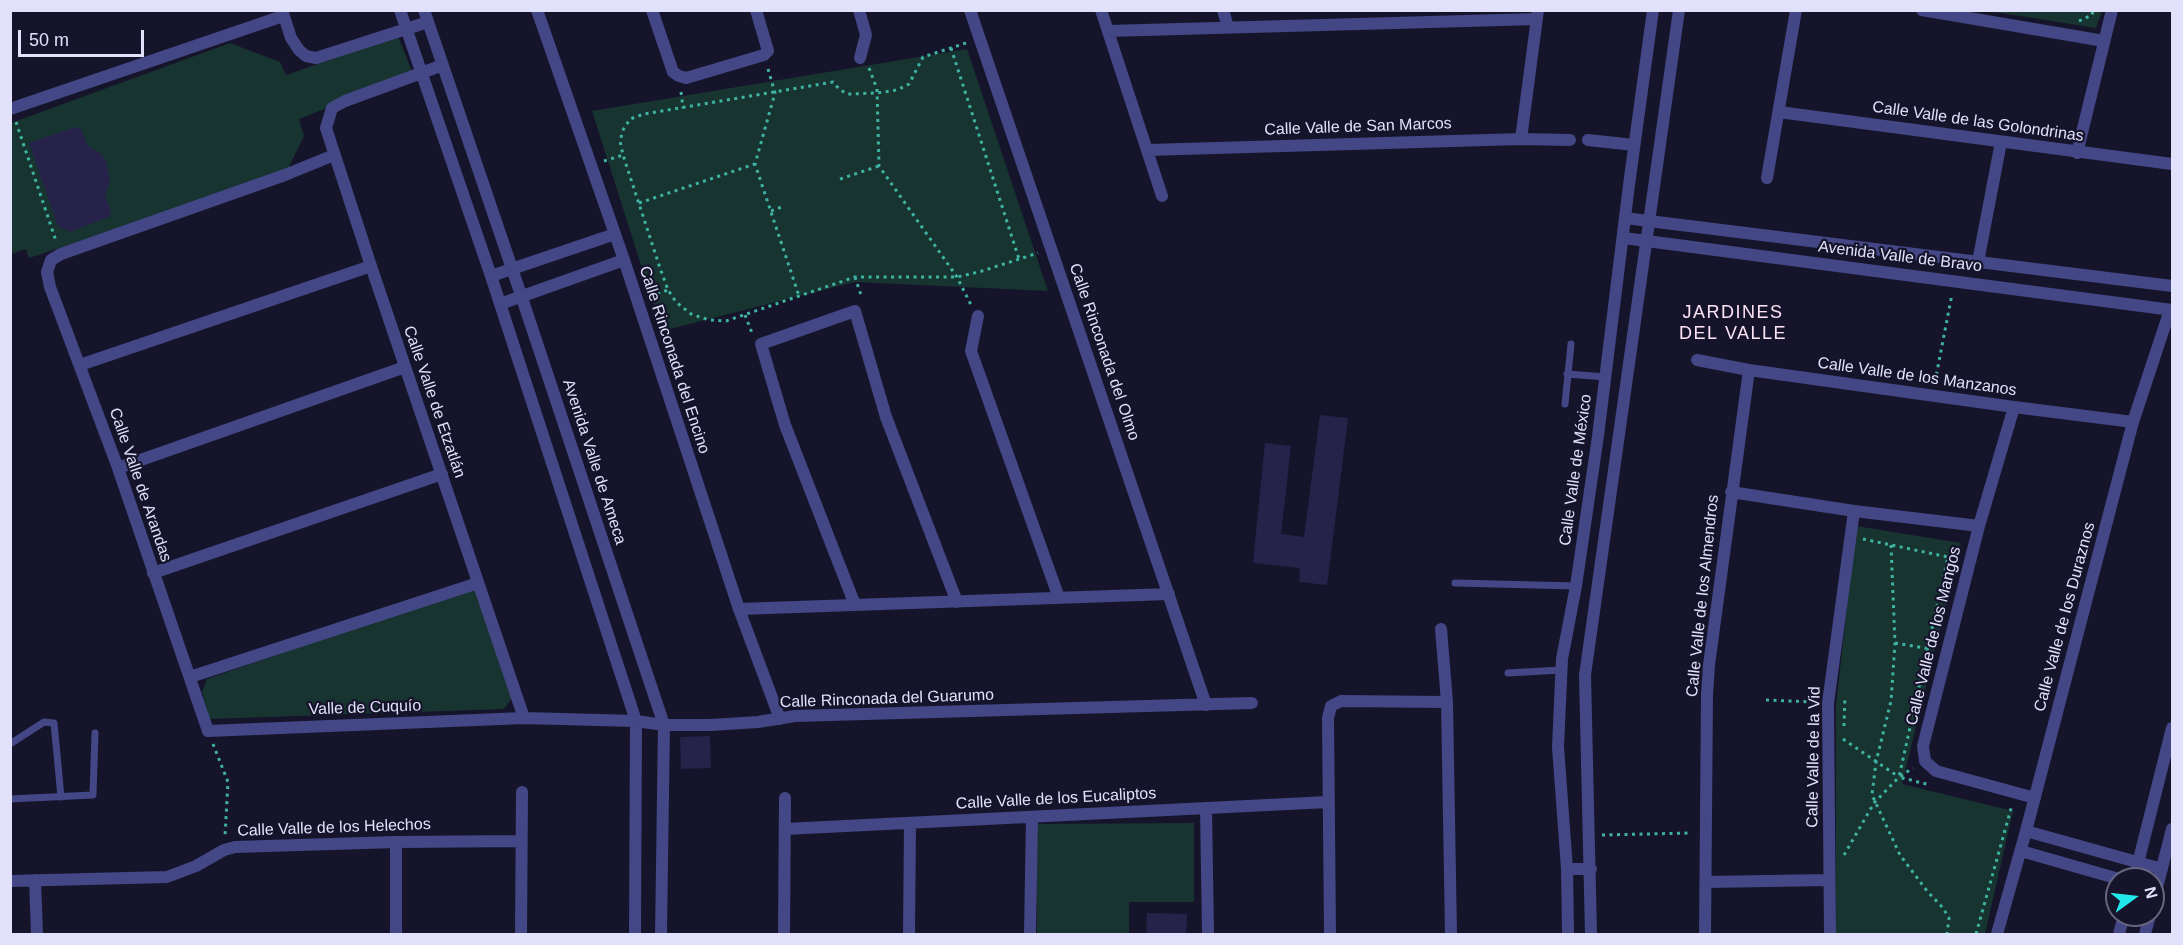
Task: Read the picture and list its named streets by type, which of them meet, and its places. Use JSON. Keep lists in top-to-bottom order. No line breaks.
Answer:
{"streets":{"street":["Calle Valle de las Golondrinas","Calle Valle de San Marcos","Avenida Valle de Bravo","Calle Rinconada del Olmo","Calle Rinconada del Encino","Calle Valle de los Manzanos","Calle Valle de Etzatlán","Avenida Valle de Ameca","Calle Valle de México","Calle Valle de Arandas","Calle Valle de los Almendros","Calle Valle de los Duraznos","Calle Valle de los Mangos","Calle Rinconada del Guarumo","Valle de Cuquío","Calle Valle de la Vid","Calle Valle de los Eucaliptos","Calle Valle de los Helechos"]},"crossings":[["Avenida Valle de Bravo","Calle Valle de México"],["Avenida Valle de Bravo","Calle Valle de los Duraznos"],["Calle Rinconada del Olmo","Calle Rinconada del Guarumo"],["Calle Rinconada del Encino","Calle Rinconada del Guarumo"],["Calle Valle de los Manzanos","Calle Valle de los Almendros"],["Calle Valle de los Manzanos","Calle Valle de los Duraznos"],["Calle Valle de los Manzanos","Calle Valle de los Mangos"],["Calle Valle de Etzatlán","Calle Rinconada del Guarumo"],["Calle Valle de Etzatlán","Valle de Cuquío"],["Avenida Valle de Ameca","Calle Rinconada del Guarumo"],["Calle Valle de Arandas","Valle de Cuquío"],["Calle Rinconada del Guarumo","Valle de Cuquío"]],"districts":["JARDINES DEL VALLE"],"scale_bar":"50 m","north":"right"}
